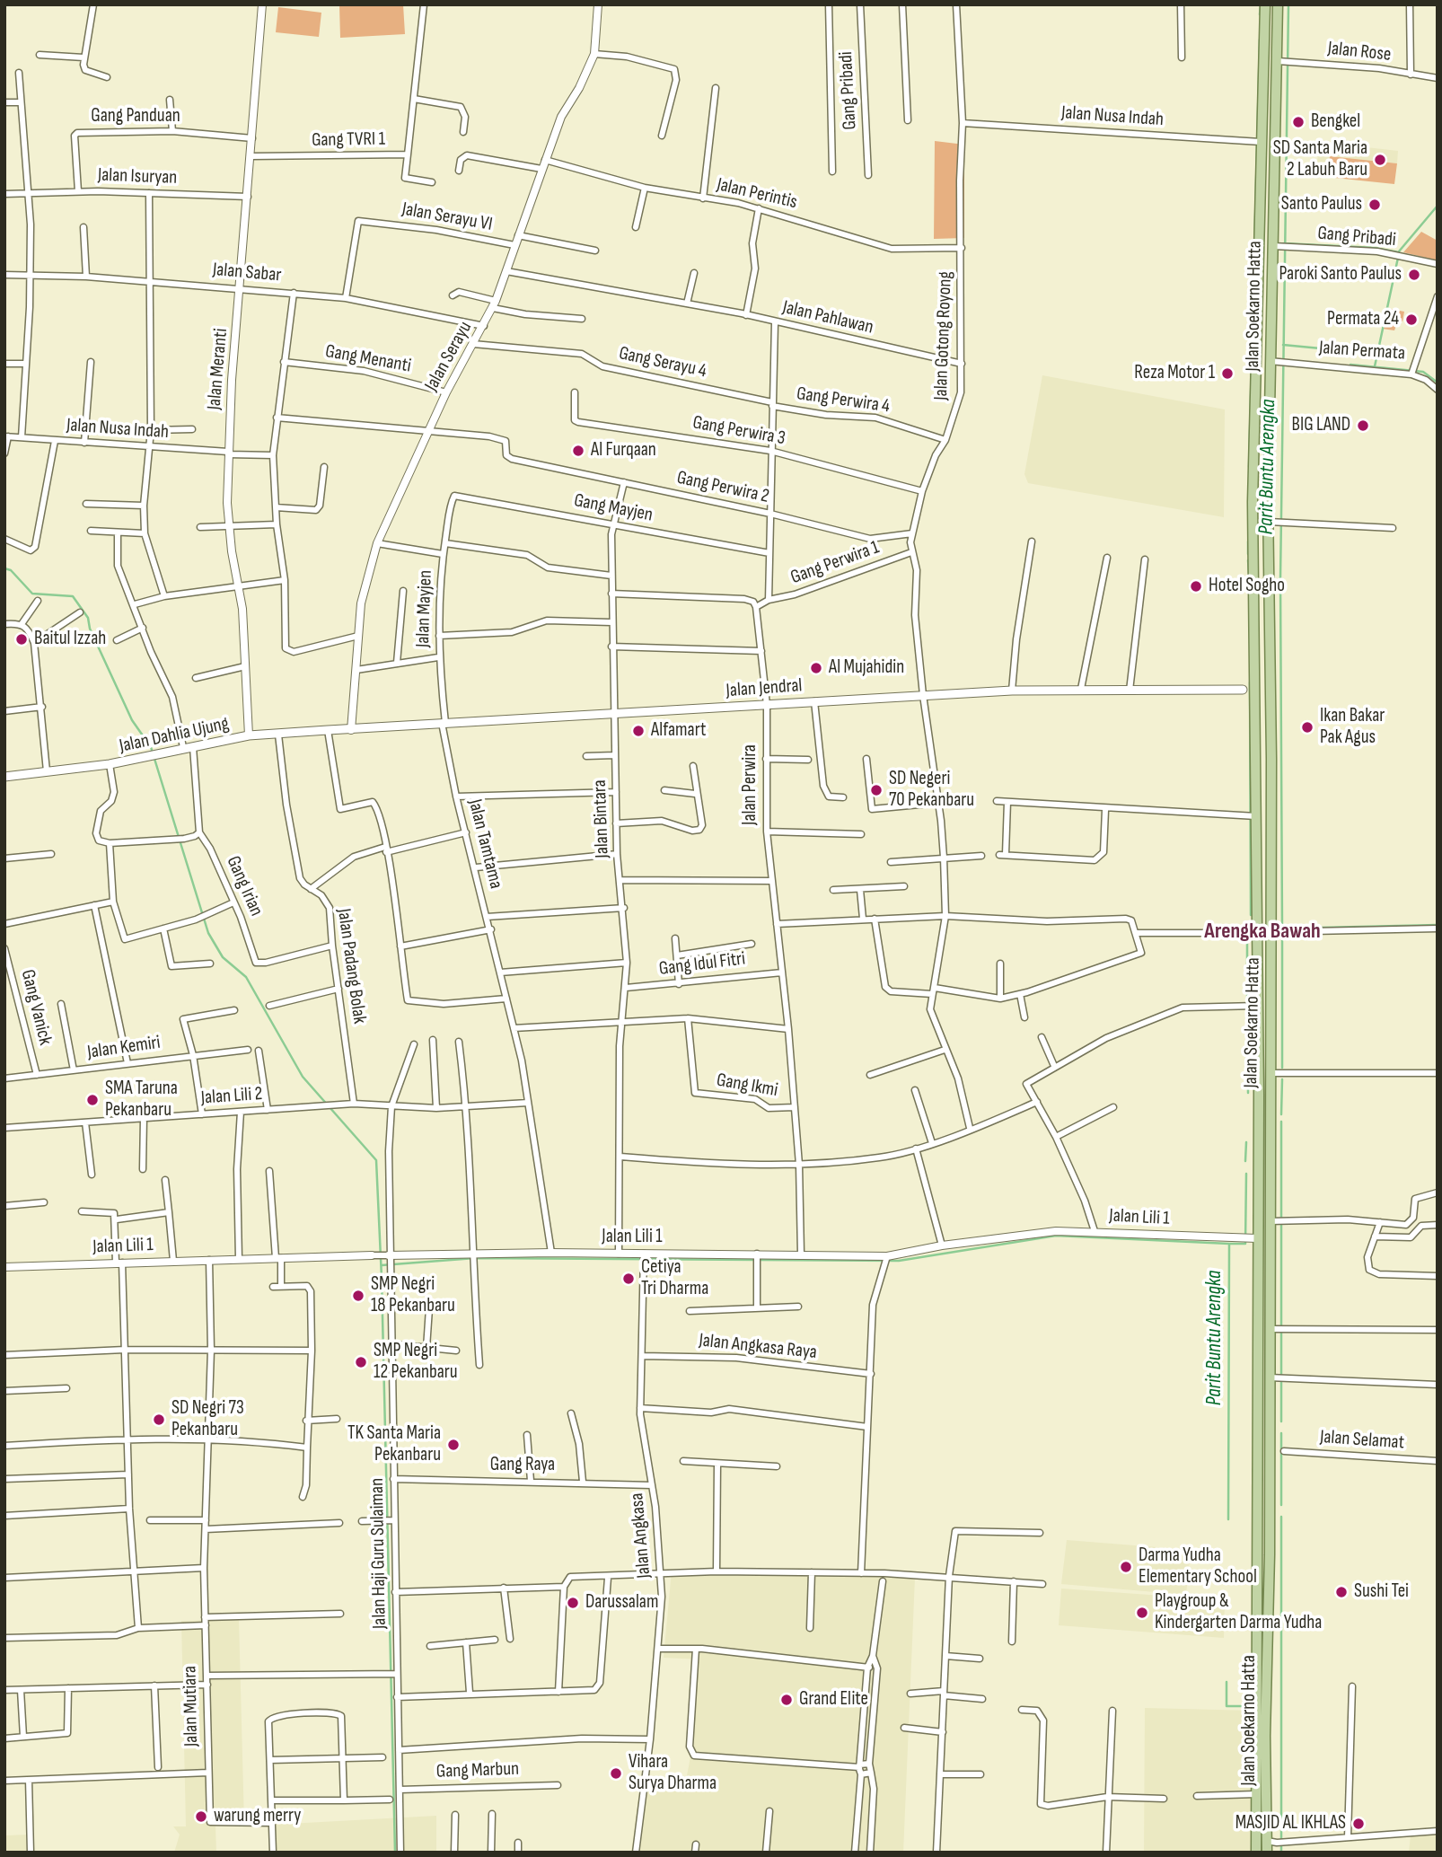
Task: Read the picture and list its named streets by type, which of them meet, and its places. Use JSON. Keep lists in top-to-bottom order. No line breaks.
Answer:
{"streets":{"main road":["Jalan Soekarno Hatta","Jalan Jendral","Jalan Dahlia Ujung"],"street":["Jalan Rose","Gang Pribadi","Gang Panduan","Jalan Nusa Indah","Gang TVRI 1","Jalan Isuryan","Jalan Perintis","Jalan Serayu VI","Jalan Sabar","Jalan Pahlawan","Jalan Gotong Royong","Jalan Permata","Jalan Serayu","Gang Menanti","Gang Serayu 4","Jalan Meranti","Gang Perwira 4","Gang Perwira 3","Gang Perwira 2","Gang Mayjen","Gang Perwira 1","Jalan Mayjen","Jalan Perwira","Jalan Bintara","Jalan Tamtama","Gang Irian","Gang Idul Fitri","Jalan Padang Bolak","Gang Vanick","Jalan Kemiri","Gang Ikmi","Jalan Lili 2","Jalan Lili 1","Jalan Angkasa Raya","Jalan Selamat","Gang Raya","Jalan Angkasa","Jalan Haji Guru Sulaiman","Jalan Mutiara","Gang Marbun"]},"crossings":[["Jalan Rose","Jalan Soekarno Hatta"],["Gang Pribadi","Jalan Soekarno Hatta"],["Gang Panduan","Jalan Isuryan"],["Gang Panduan","Jalan Meranti"],["Jalan Nusa Indah","Jalan Soekarno Hatta"],["Jalan Nusa Indah","Jalan Gotong Royong"],["Jalan Nusa Indah","Jalan Meranti"],["Gang TVRI 1","Jalan Meranti"],["Jalan Isuryan","Jalan Meranti"],["Jalan Perintis","Jalan Gotong Royong"],["Jalan Perintis","Jalan Serayu"],["Jalan Serayu VI","Jalan Sabar"],["Jalan Serayu VI","Jalan Serayu"],["Jalan Sabar","Jalan Serayu"],["Jalan Sabar","Jalan Meranti"],["Jalan Soekarno Hatta","Jalan Permata"],["Jalan Soekarno Hatta","Jalan Jendral"],["Jalan Soekarno Hatta","Jalan Lili 1"],["Jalan Pahlawan","Jalan Gotong Royong"],["Jalan Pahlawan","Jalan Serayu"],["Jalan Gotong Royong","Gang Perwira 4"],["Jalan Gotong Royong","Gang Perwira 3"],["Jalan Gotong Royong","Gang Perwira 2"],["Jalan Gotong Royong","Gang Perwira 1"],["Jalan Gotong Royong","Jalan Jendral"],["Jalan Serayu","Gang Menanti"],["Jalan Serayu","Gang Serayu 4"],["Jalan Serayu","Gang Perwira 2"],["Jalan Serayu","Jalan Jendral"],["Jalan Serayu","Jalan Dahlia Ujung"],["Gang Serayu 4","Gang Perwira 4"],["Jalan Meranti","Jalan Dahlia Ujung"],["Gang Perwira 2","Jalan Bintara"],["Gang Mayjen","Jalan Mayjen"],["Gang Mayjen","Jalan Bintara"],["Jalan Mayjen","Jalan Jendral"],["Jalan Mayjen","Jalan Tamtama"],["Jalan Jendral","Jalan Dahlia Ujung"],["Jalan Jendral","Jalan Perwira"],["Jalan Jendral","Jalan Bintara"],["Jalan Jendral","Jalan Tamtama"],["Jalan Dahlia Ujung","Gang Irian"],["Jalan Dahlia Ujung","Jalan Padang Bolak"],["Jalan Perwira","Gang Idul Fitri"],["Jalan Perwira","Gang Ikmi"],["Jalan Perwira","Jalan Lili 1"],["Jalan Bintara","Gang Idul Fitri"],["Jalan Bintara","Jalan Lili 1"],["Jalan Tamtama","Jalan Lili 1"],["Gang Irian","Jalan Padang Bolak"],["Jalan Padang Bolak","Jalan Lili 2"],["Gang Vanick","Jalan Kemiri"],["Jalan Lili 1","Jalan Angkasa"],["Jalan Lili 1","Jalan Haji Guru Sulaiman"],["Jalan Lili 1","Jalan Mutiara"],["Jalan Angkasa Raya","Jalan Angkasa"],["Gang Raya","Jalan Angkasa"],["Gang Raya","Jalan Haji Guru Sulaiman"],["Jalan Haji Guru Sulaiman","Gang Marbun"]],"districts":["Arengka Bawah"],"water":["Parit Buntu Arengka"],"places":["Bengkel","SD Santa Maria 2 Labuh Baru","Santo Paulus","Paroki Santo Paulus","Permata 24","Reza Motor 1","BIG LAND","Al Furqaan","Hotel Sogho","Baitul Izzah","Al Mujahidin","Ikan Bakar Pak Agus","Alfamart","SD Negeri 70 Pekanbaru","SMA Taruna Pekanbaru","Cetiya Tri Dharma","SMP Negri 18 Pekanbaru","SMP Negri 12 Pekanbaru","SD Negri 73 Pekanbaru","TK Santa Maria Pekanbaru","Darma Yudha Elementary School","Sushi Tei","Darussalam","Playgroup & Kindergarten Darma Yudha","Grand Elite","Vihara Surya Dharma","warung merry","MASJID AL IKHLAS"]}
